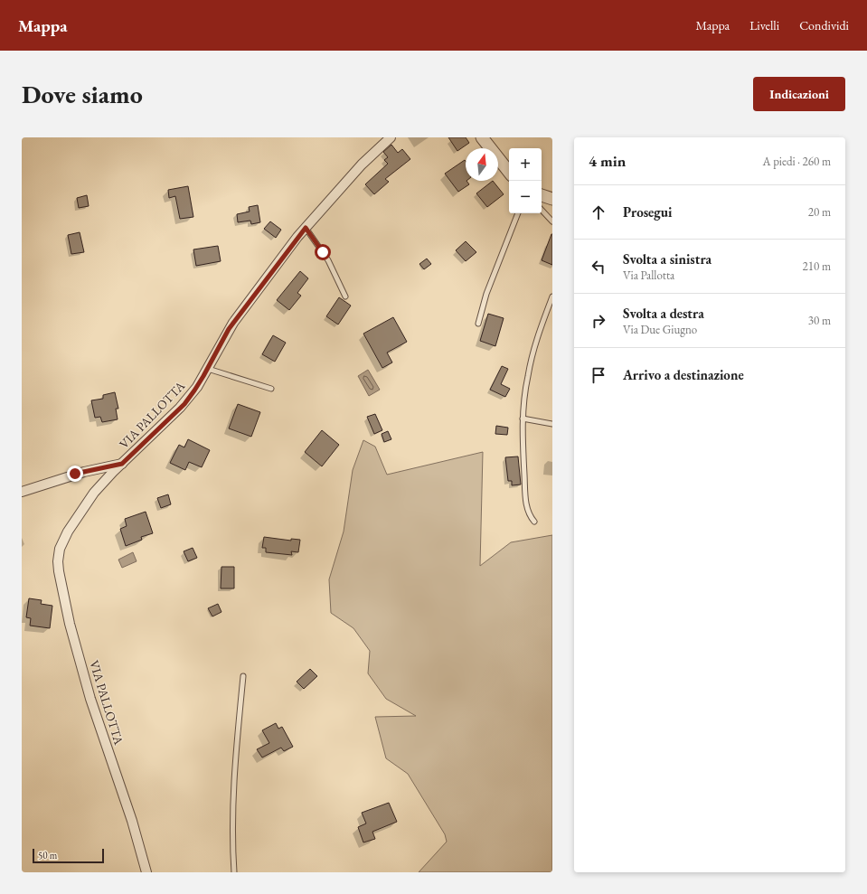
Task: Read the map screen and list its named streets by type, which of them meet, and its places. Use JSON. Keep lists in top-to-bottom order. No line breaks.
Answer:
{"streets":{"street":["VIA PALLOTTA"]},"scale_bar":"50 m","north":"top","page":{"header":"Mappa","nav":["Mappa","Livelli","Condividi"],"buttons":"Indicazioni","title":"Dove siamo","heading":["4 min","A piedi · 260 m"],"map_buttons":["+","−"],"list":[["Prosegui","20 m"],["Svolta a sinistra","Via Pallotta","210 m"],["Svolta a destra","Via Due Giugno","30 m"],"Arrivo a destinazione"],"scale":"50 m"}}
